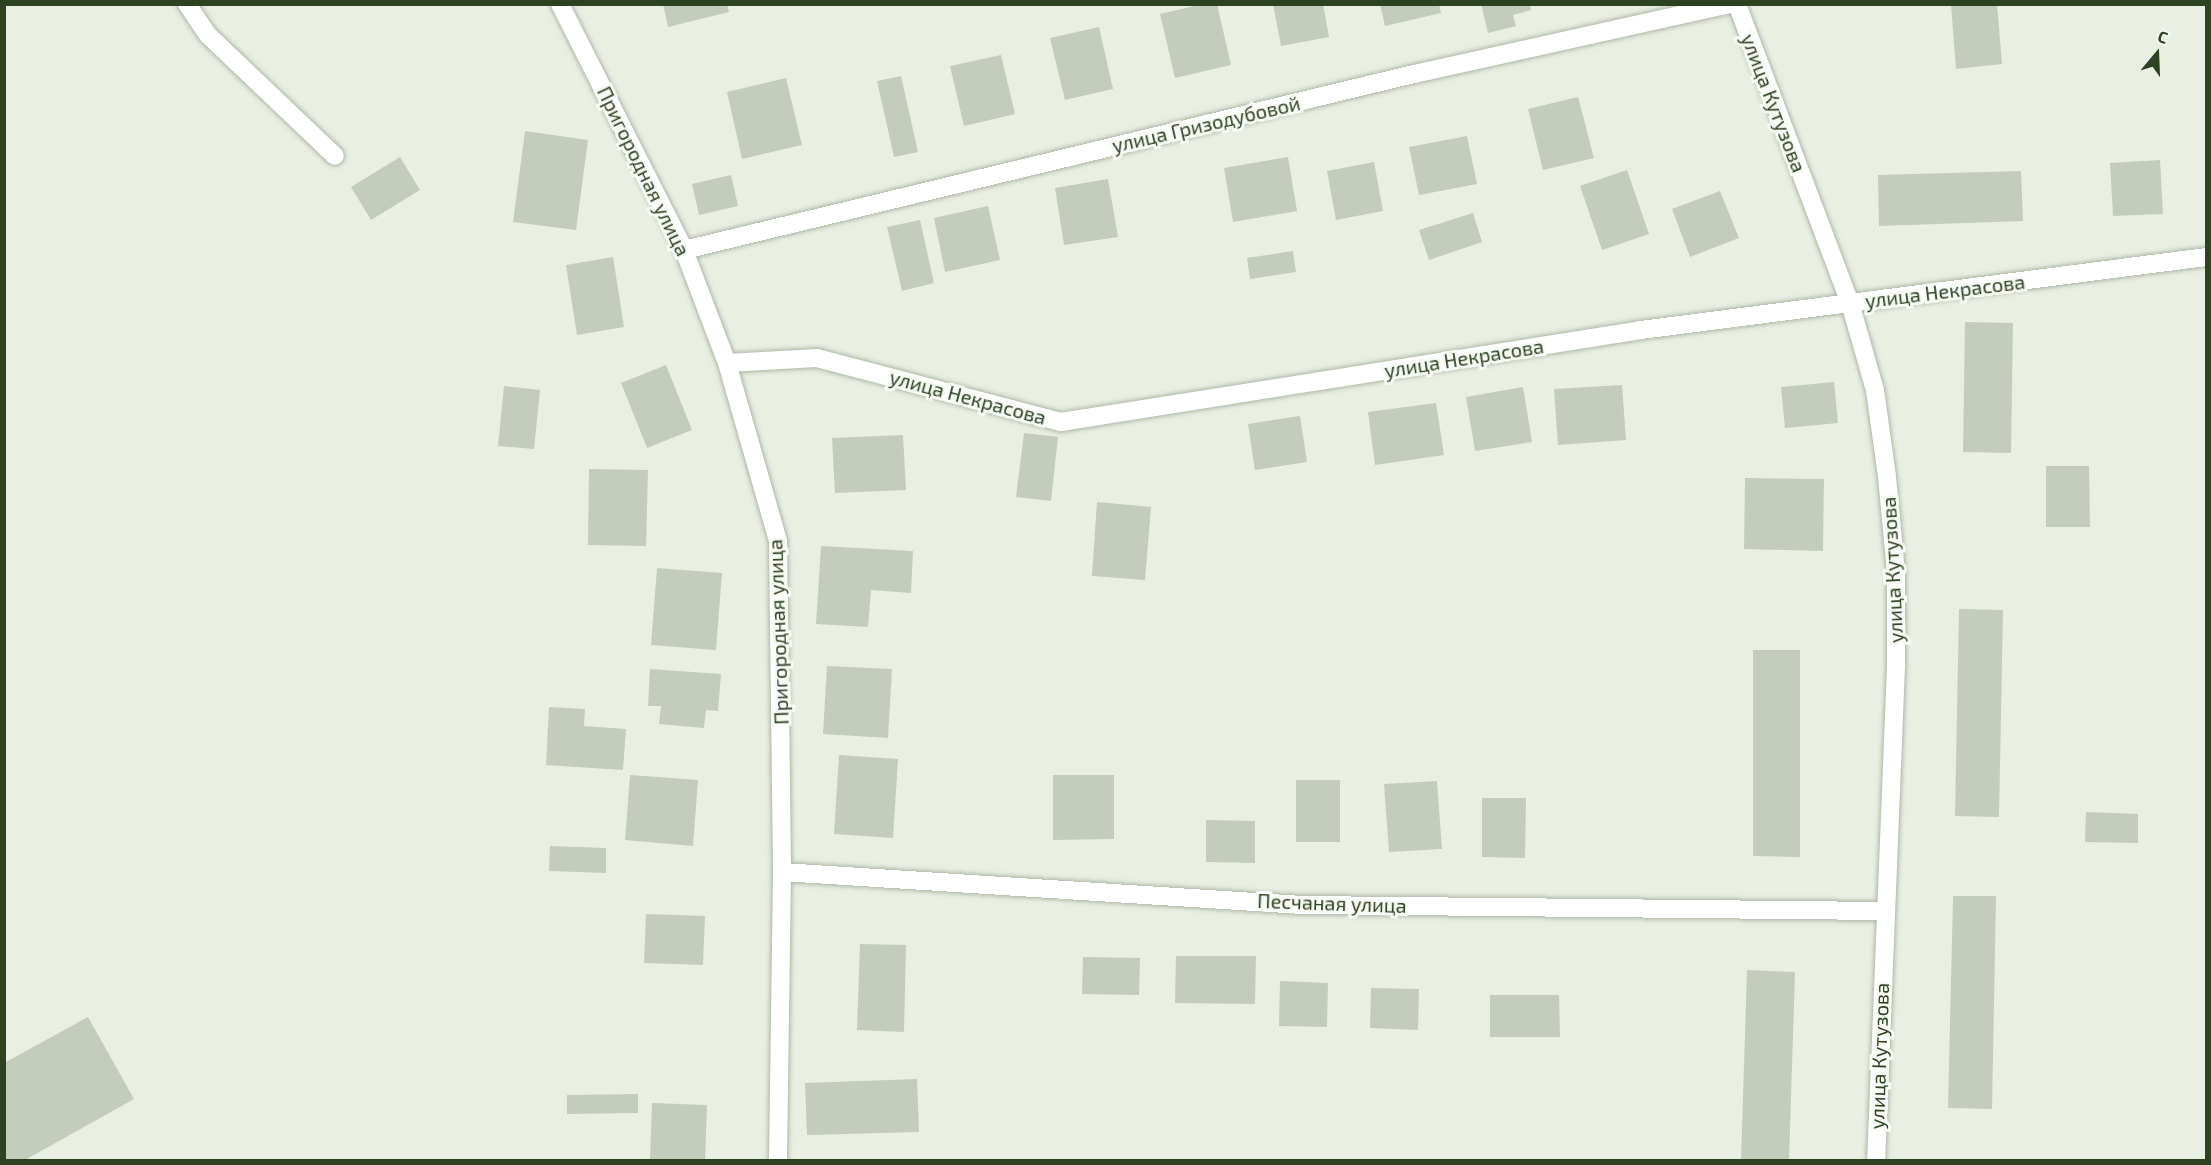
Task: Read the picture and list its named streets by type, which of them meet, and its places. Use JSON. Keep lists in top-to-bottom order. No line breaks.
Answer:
{"streets":{"street":["улица Кутузова","улица Гризодубовой","Пригородная улица","улица Некрасова","Песчаная улица"]},"crossings":[["улица Кутузова","улица Некрасова"],["улица Кутузова","Песчаная улица"],["улица Гризодубовой","Пригородная улица"],["Пригородная улица","улица Некрасова"],["Пригородная улица","Песчаная улица"]],"north":"top"}
